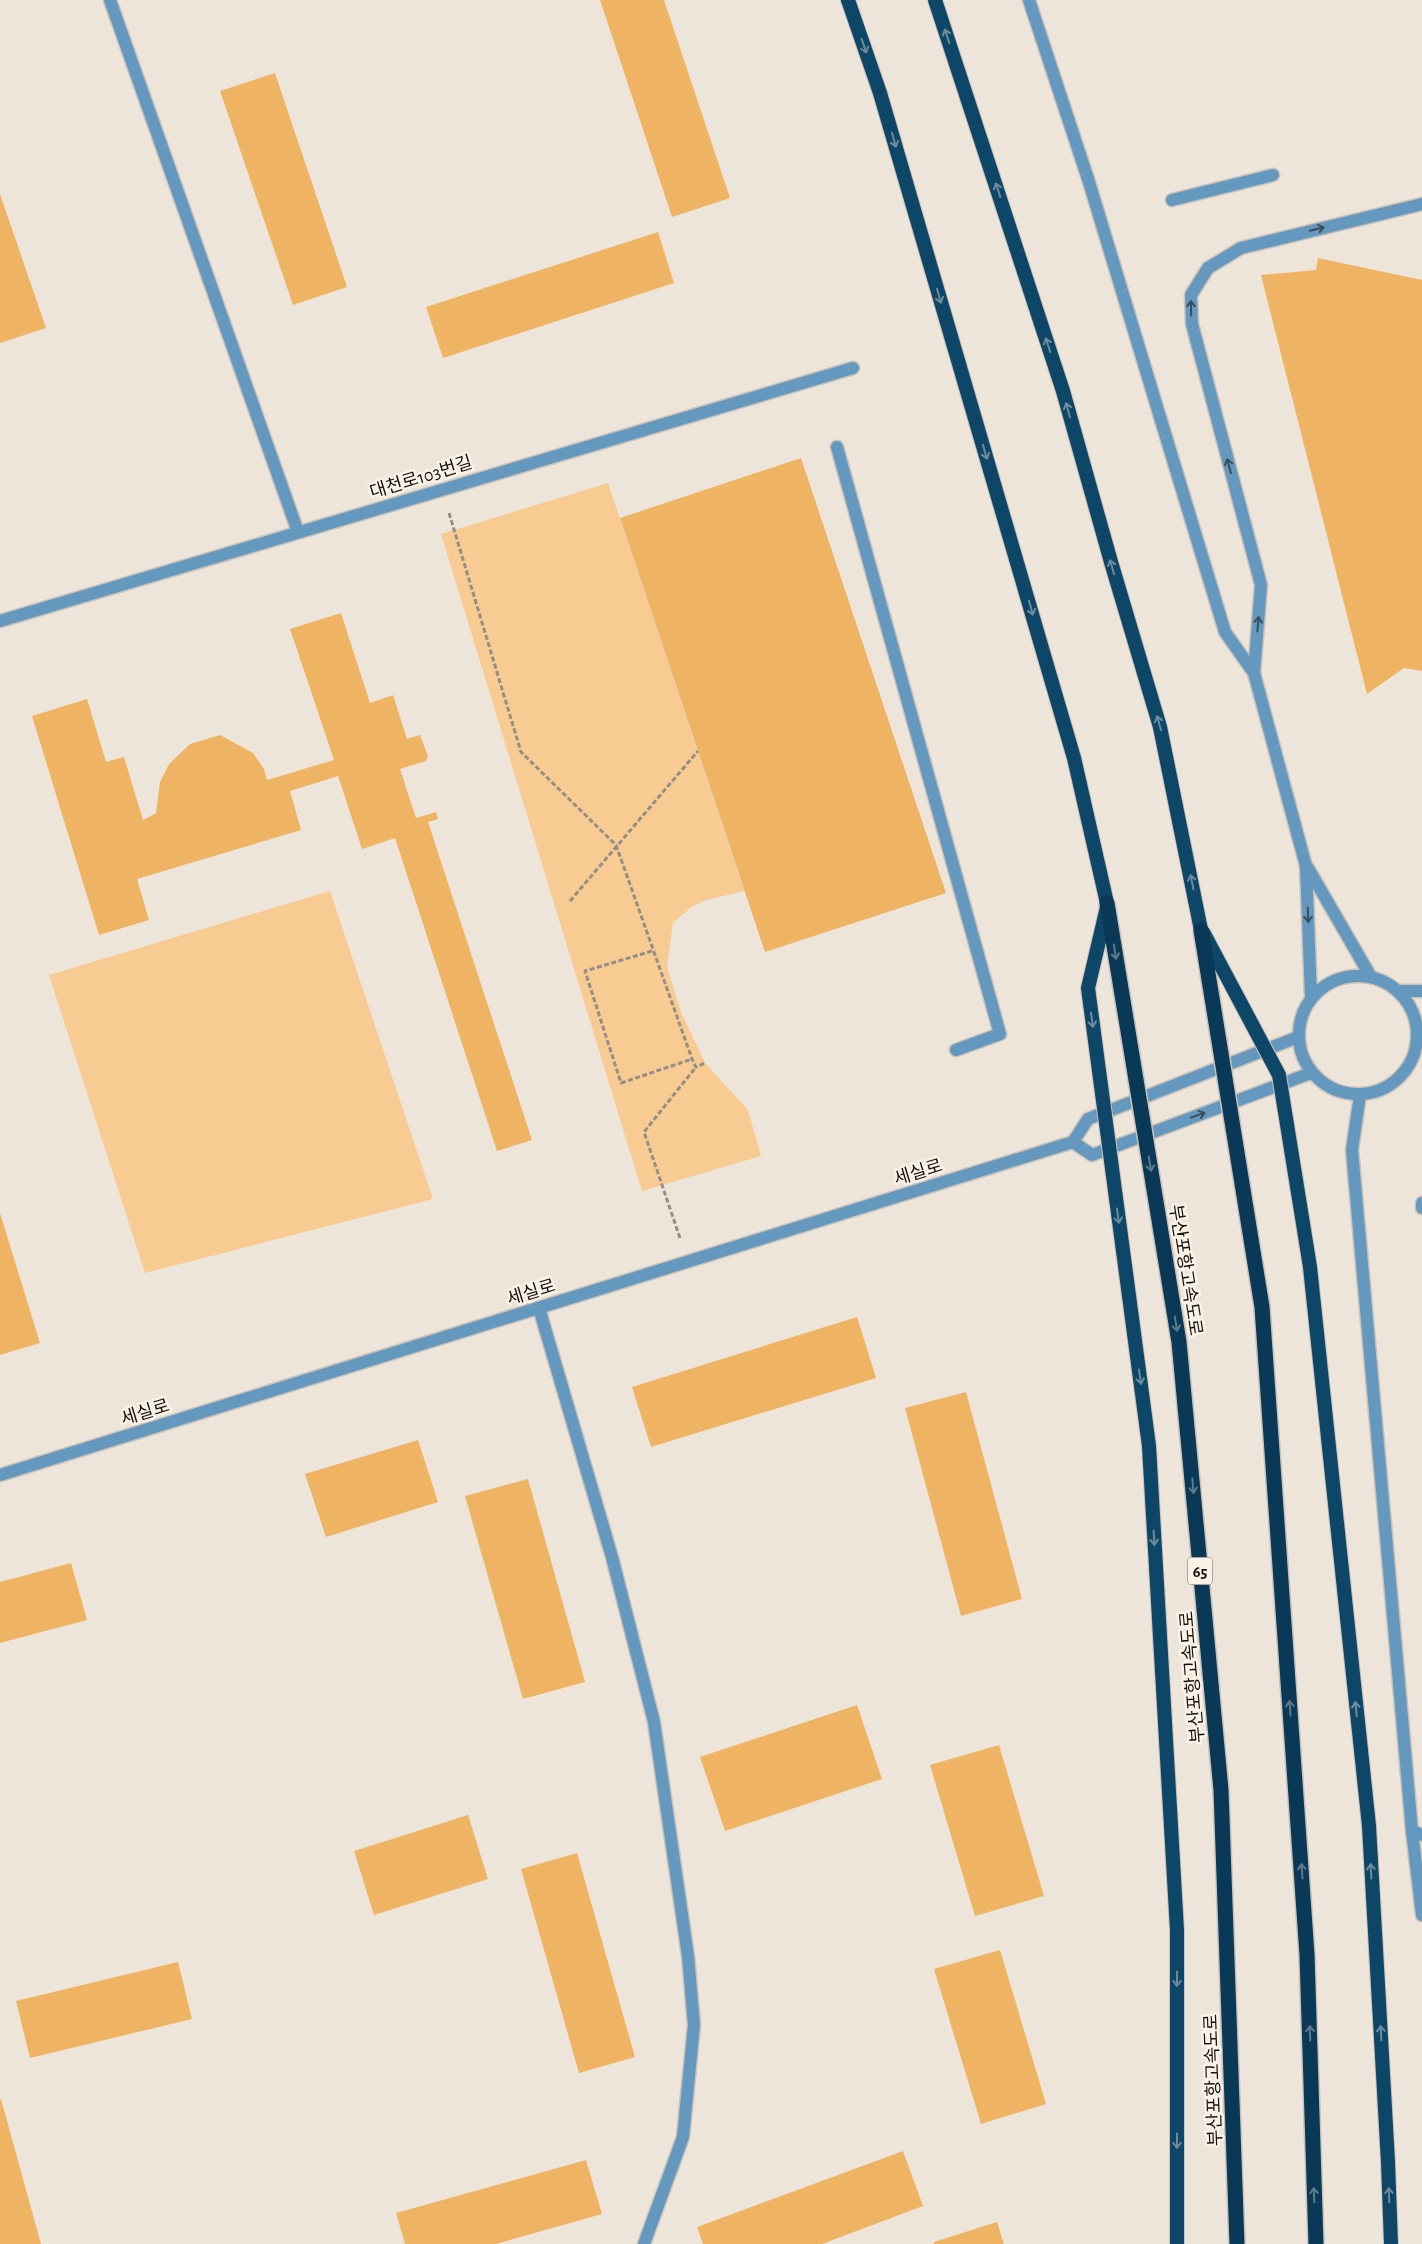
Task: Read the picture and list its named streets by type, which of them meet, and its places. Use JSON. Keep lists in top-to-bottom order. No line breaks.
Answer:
{"streets":{"highway":["부산포항고속도로","65"],"street":["대천로103번길","세실로"]}}
